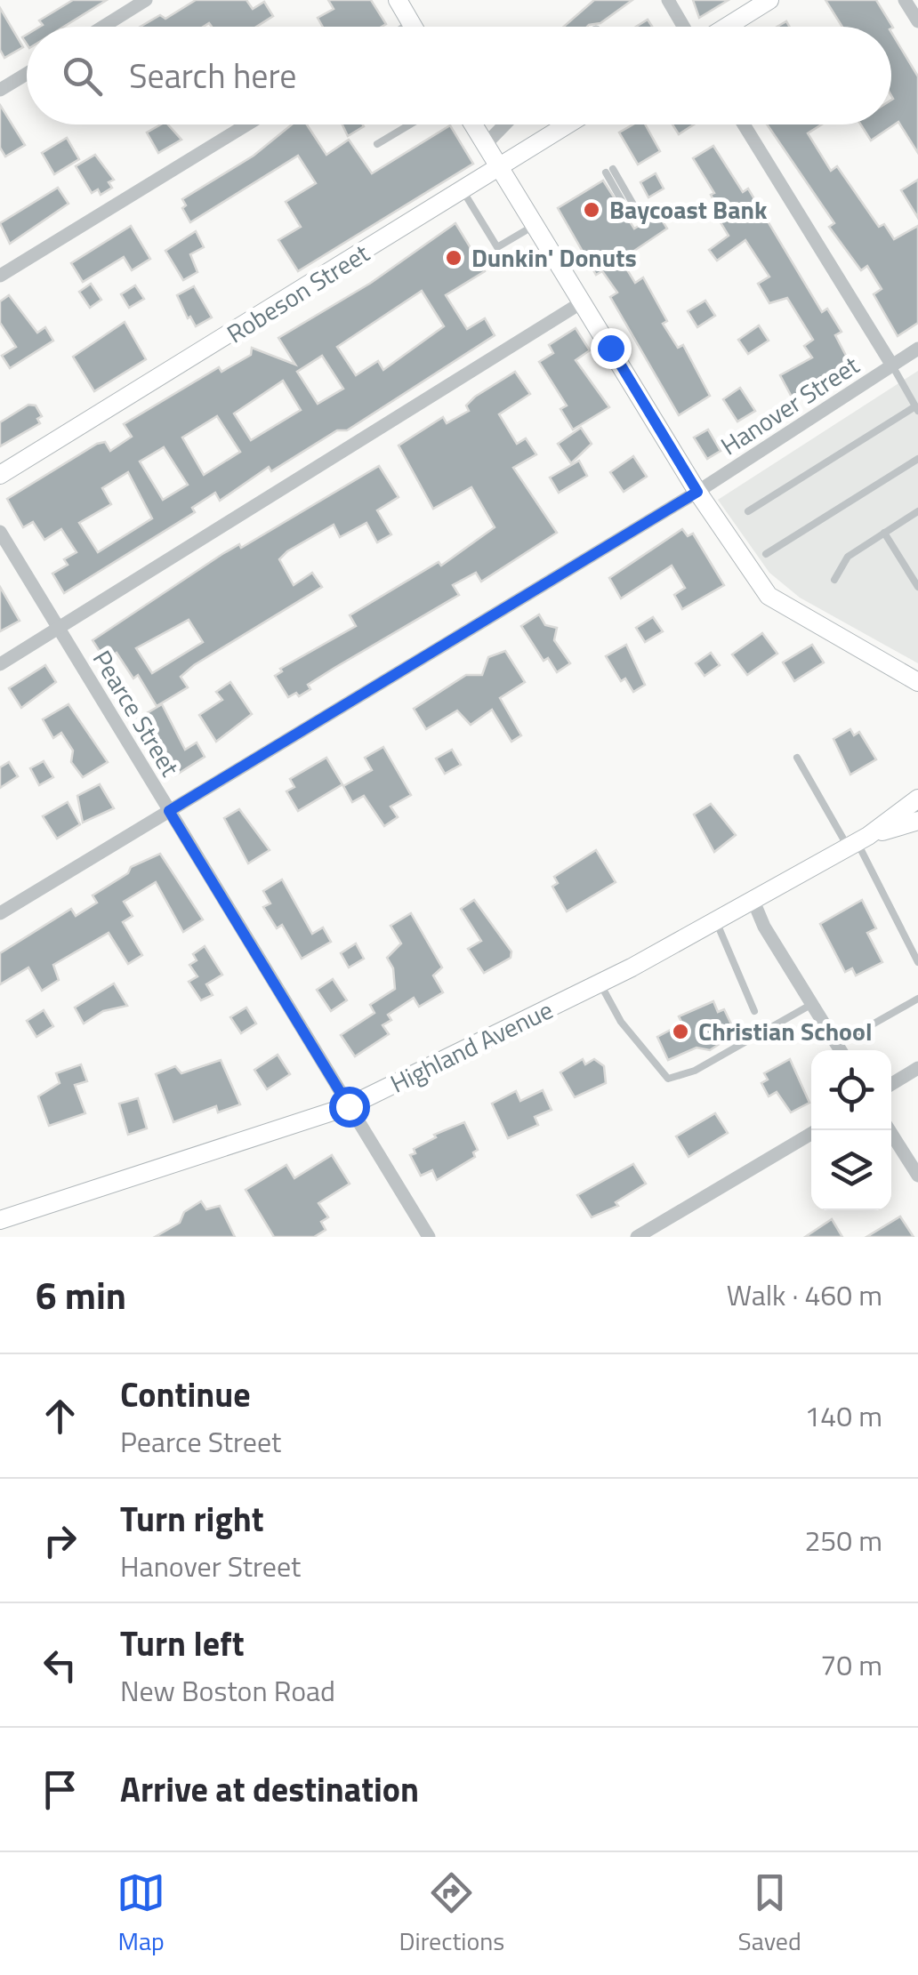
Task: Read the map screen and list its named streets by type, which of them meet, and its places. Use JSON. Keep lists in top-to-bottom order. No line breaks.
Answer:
{"streets":{"street":["Robeson Street","Hanover Street","Pearce Street","Highland Avenue"]},"crossings":[["Hanover Street","Pearce Street"],["Pearce Street","Highland Avenue"]],"places":["Baycoast Bank","Dunkin' Donuts","Christian School"],"page":{"search":"Search here","heading":["6 min","Walk · 460 m"],"list":[["Continue","Pearce Street","140 m"],["Turn right","Hanover Street","250 m"],["Turn left","New Boston Road","70 m"],"Arrive at destination"],"nav":["Map","Directions","Saved"]}}
